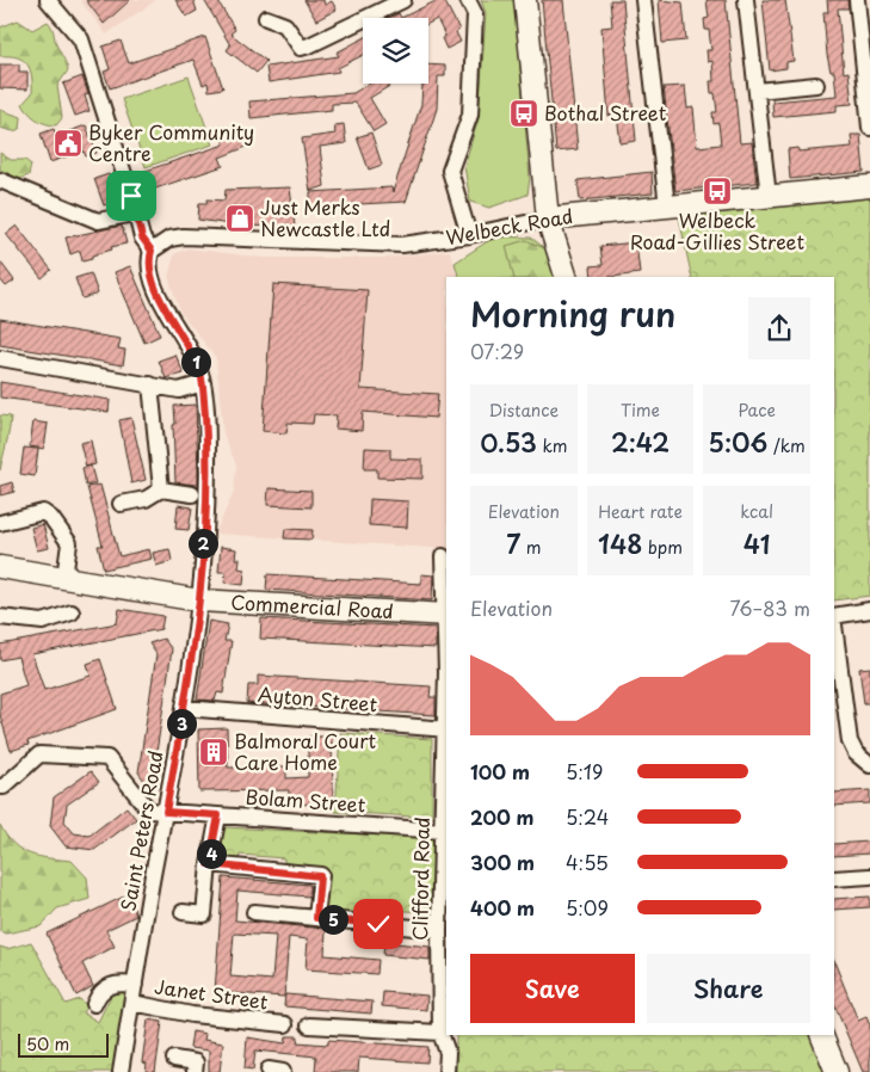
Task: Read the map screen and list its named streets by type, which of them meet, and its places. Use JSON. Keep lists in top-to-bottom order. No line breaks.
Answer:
{"streets":{"main road":["Welbeck Road","Commercial Road"],"street":["Ayton Street","Bolam Street","Saint Peters Road","Clifford Road","Janet Street"]},"crossings":[["Welbeck Road","Saint Peters Road"],["Commercial Road","Saint Peters Road"],["Commercial Road","Clifford Road"],["Ayton Street","Saint Peters Road"],["Ayton Street","Clifford Road"],["Bolam Street","Saint Peters Road"],["Bolam Street","Clifford Road"],["Saint Peters Road","Janet Street"]],"places":{"bus stop":["Bothal Street","Welbeck Road-Gillies Street"],"public building":["Byker Community Centre"],"shop":["Just Merks Newcastle Ltd"],"building":["Balmoral Court Care Home"]},"scale_bar":"50 m","page":{"heading":["Morning run","07:29"],"pins":["1","2","3","4","5"],"stats":[["Distance","0.53 km"],["Time","2:42"],["Pace","5:06 /km"],["Elevation","7 m"],["Heart rate","148 bpm"],["kcal","41"]],"chart":["Elevation","76–83 m"],"list":[{"name":"100 m","note":"5:19"},{"name":"200 m","note":"5:24"},{"name":"300 m","note":"4:55"},{"name":"400 m","note":"5:09"}],"buttons":["Save","Share"],"scale":"50 m"}}
